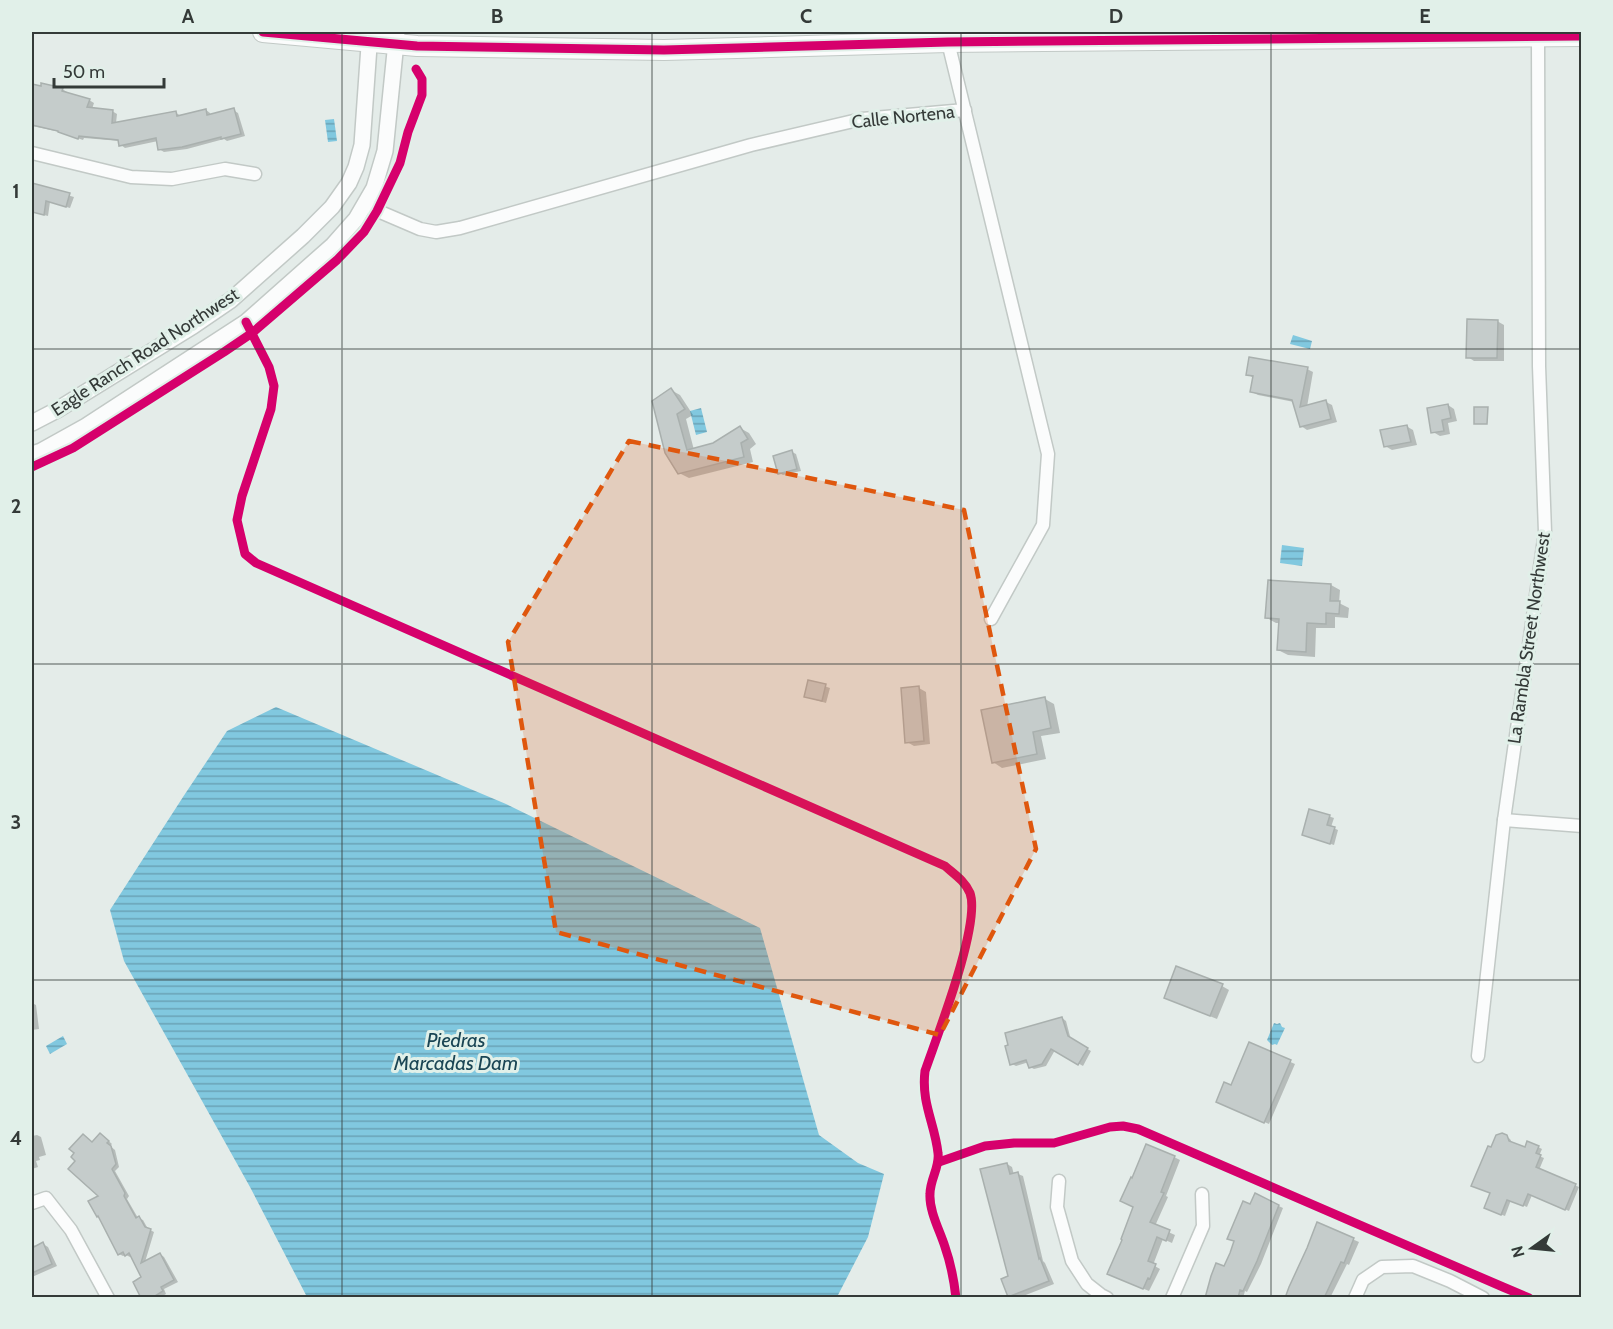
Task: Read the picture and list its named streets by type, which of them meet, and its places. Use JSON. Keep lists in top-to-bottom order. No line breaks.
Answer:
{"streets":{"street":["Calle Nortena","Eagle Ranch Road Northwest","La Rambla Street Northwest"]},"crossings":[["Calle Nortena","Eagle Ranch Road Northwest"]],"water":["Piedras Marcadas Dam"],"scale_bar":"50 m","north":"left","grid":{"columns":["A","B","C","D","E"],"rows":["1","2","3","4"]}}
